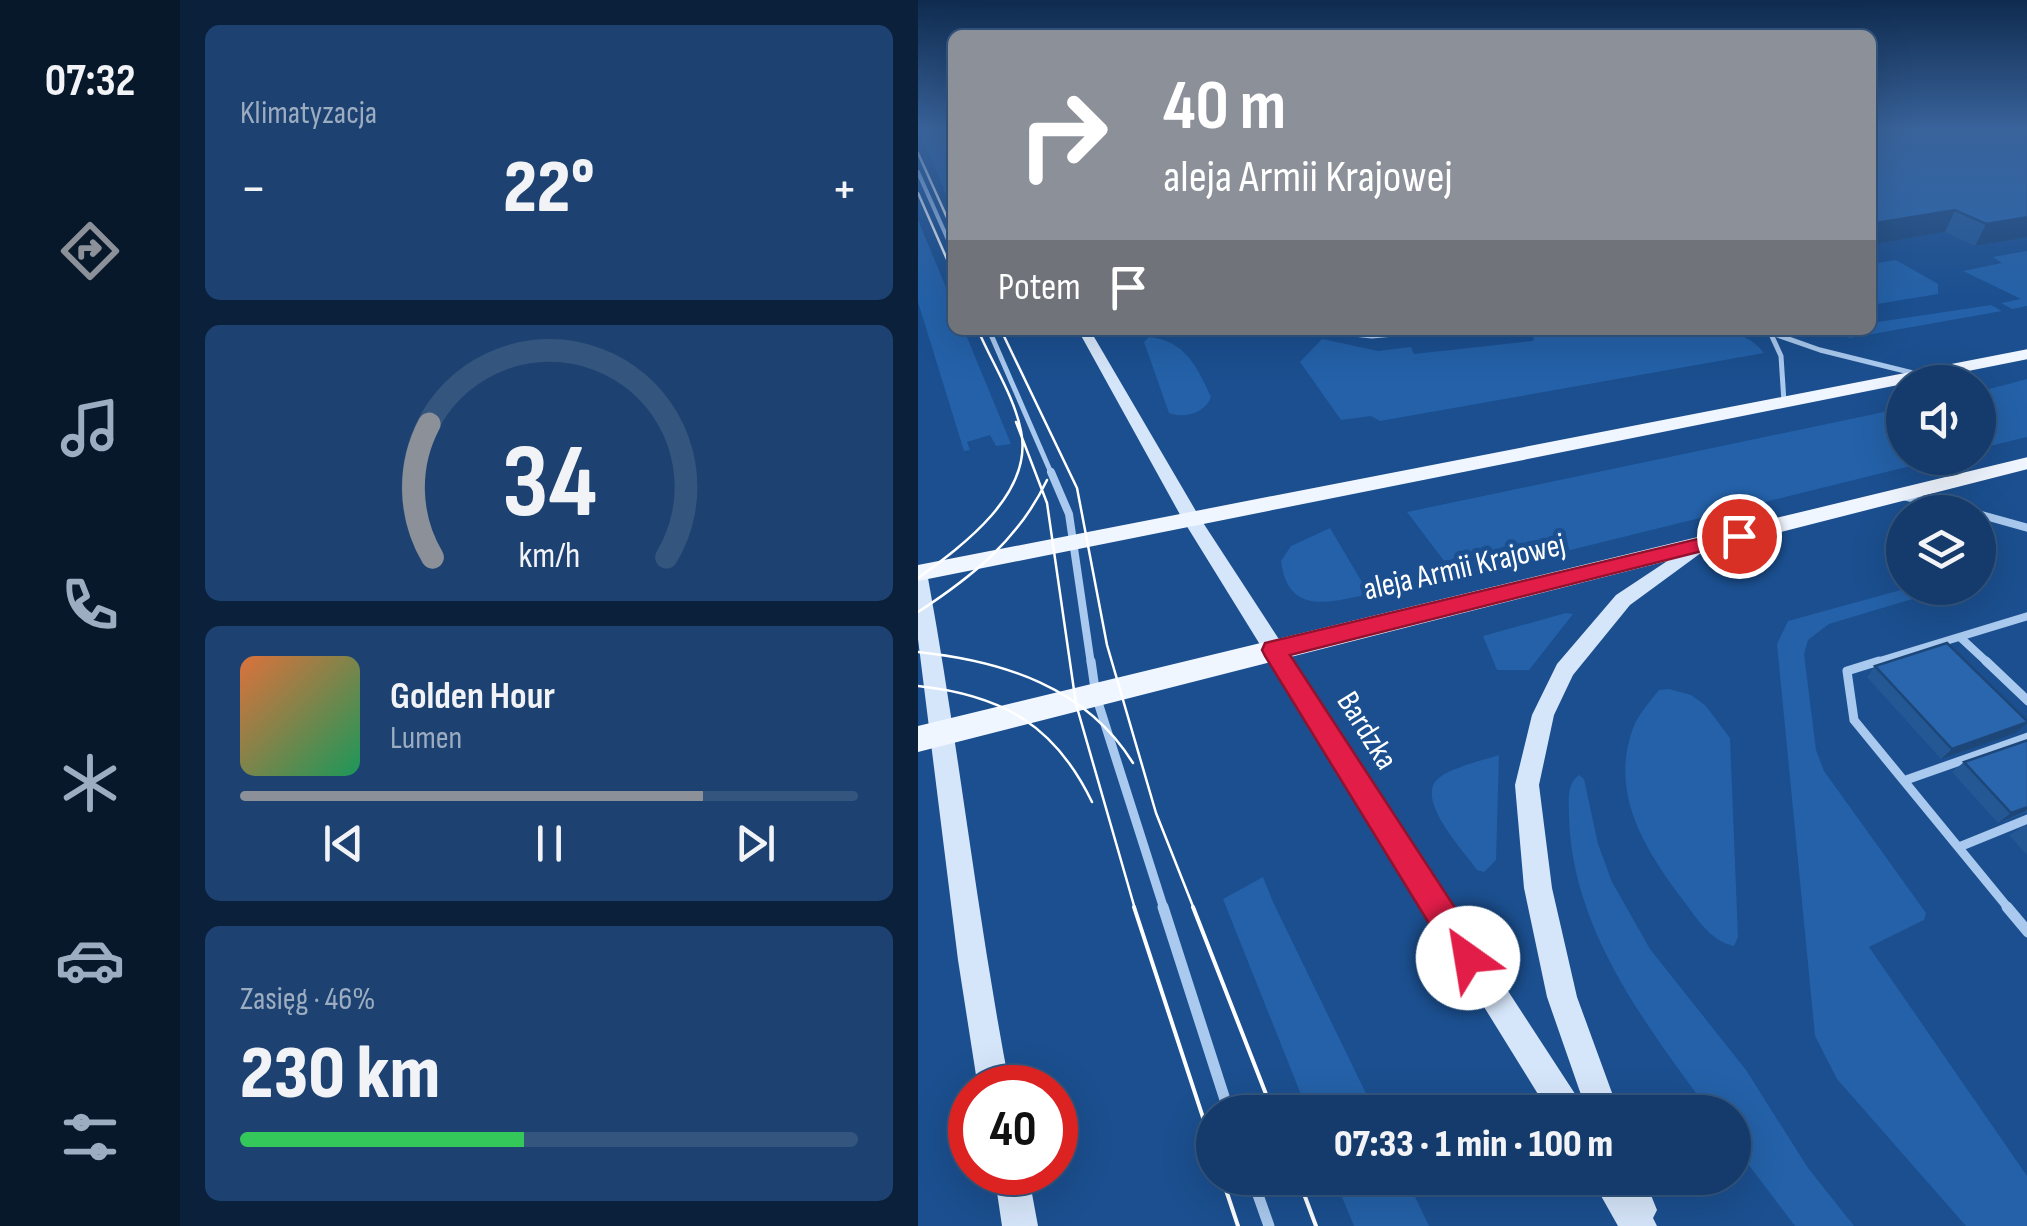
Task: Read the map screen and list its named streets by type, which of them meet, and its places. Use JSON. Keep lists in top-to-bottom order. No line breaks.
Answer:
{"streets":{"main road":["aleja Armii Krajowej"],"street":["Bardzka"]},"crossings":[["aleja Armii Krajowej","Bardzka"]],"page":{"tabs":"07:32","tile":["Klimatyzacja",["Zasięg · 46%","230 km"]],"turn":["40 m","aleja Armii Krajowej"],"heat":["−","22°","+"],"then":"Potem","song":["Golden Hour","Lumen"],"limit":"40","trip":"07:33 · 1 min · 100 m","gauge":["34","km/h"]}}
